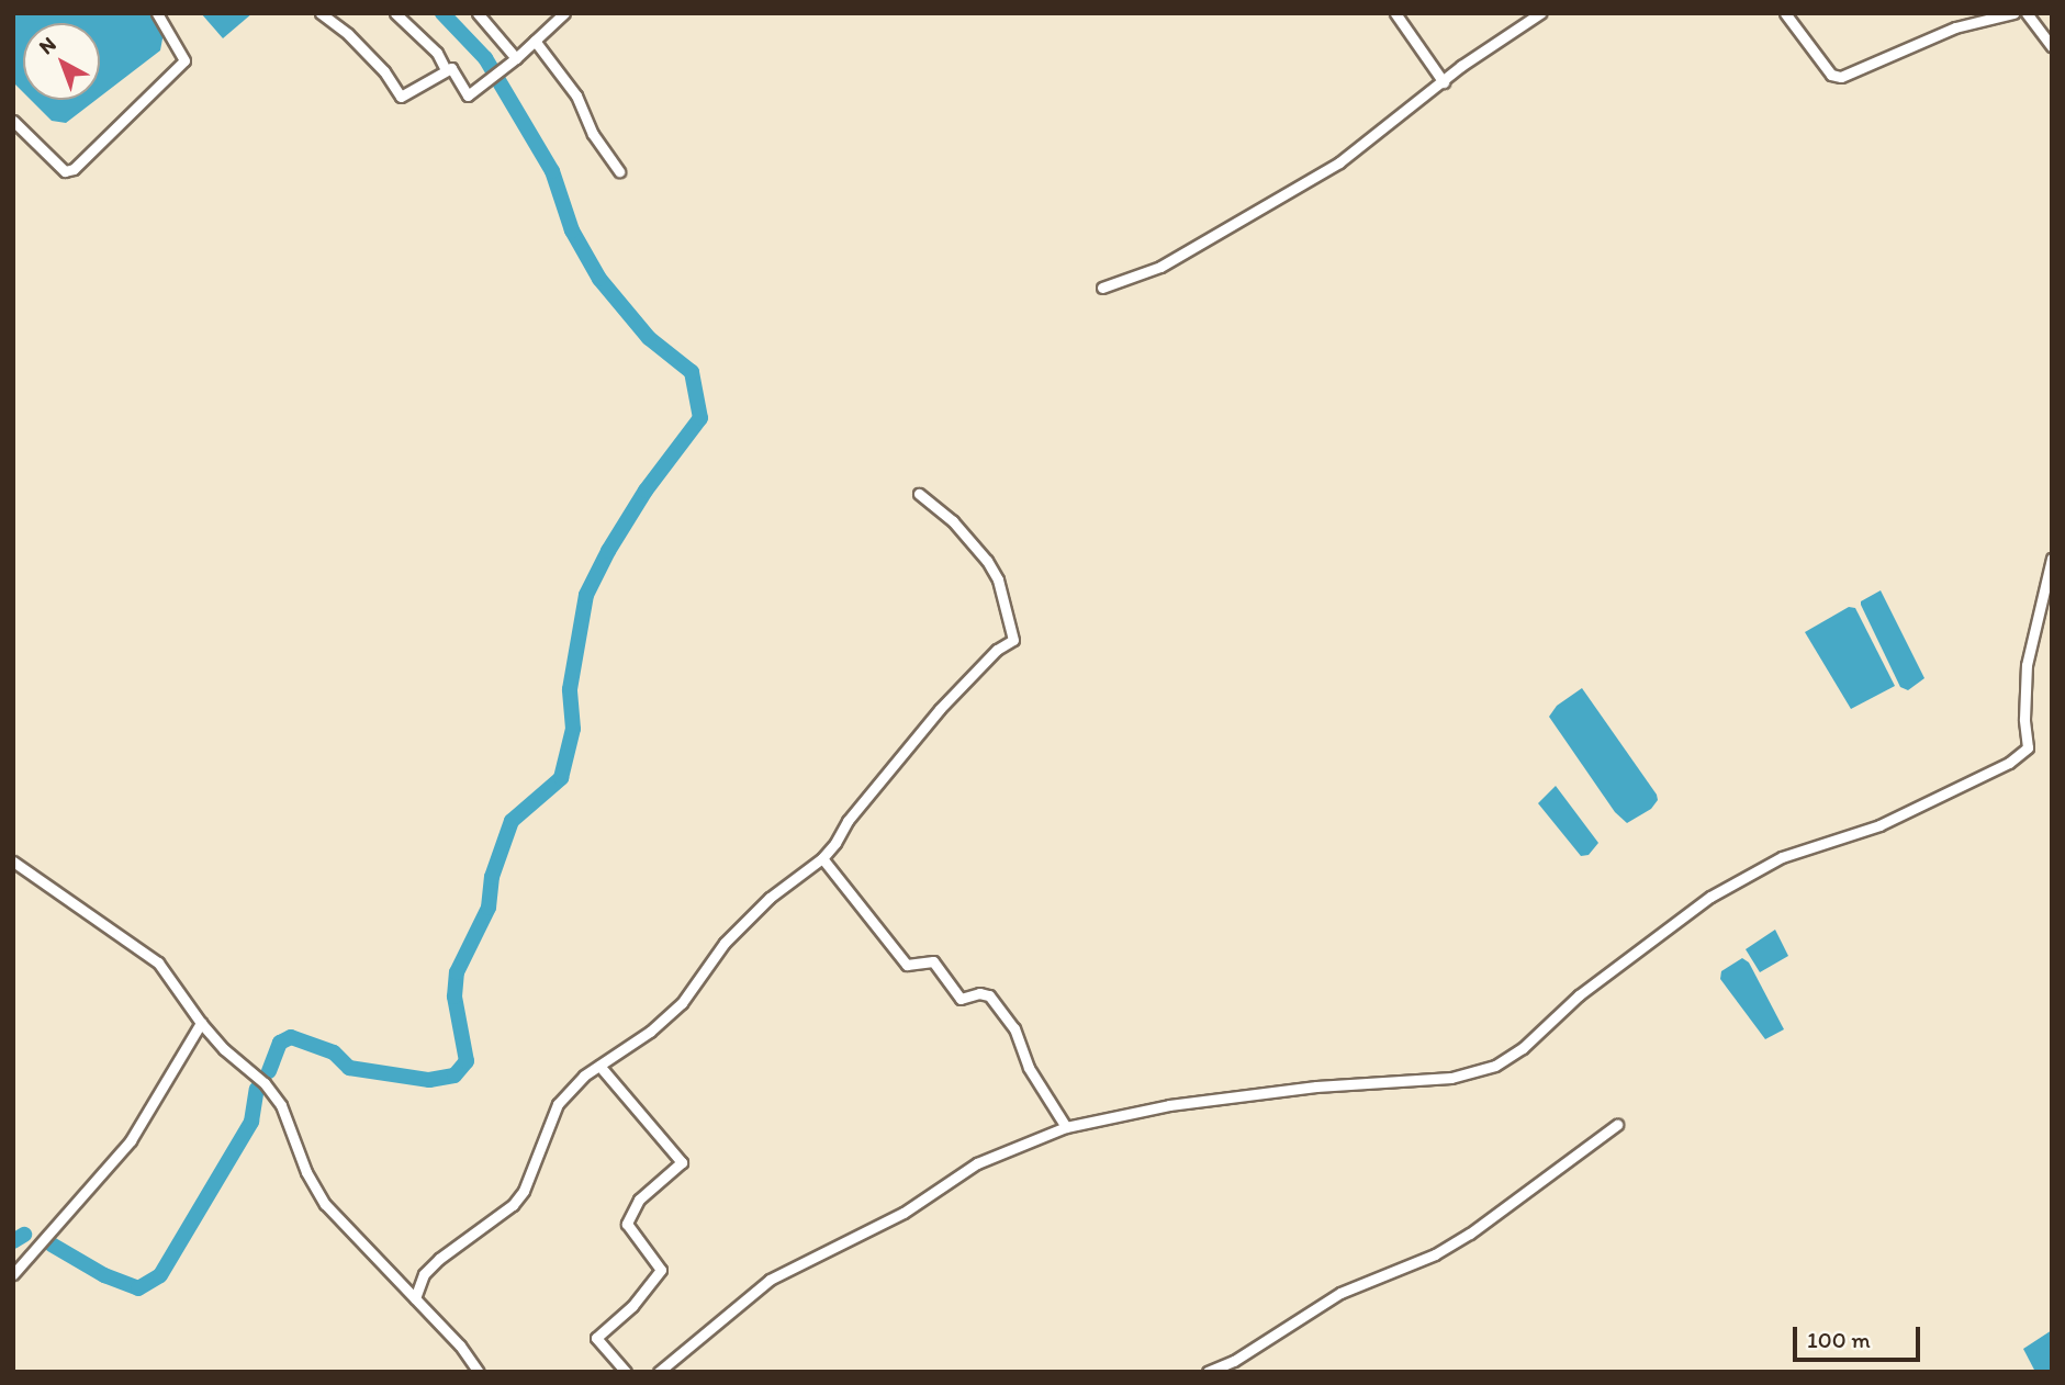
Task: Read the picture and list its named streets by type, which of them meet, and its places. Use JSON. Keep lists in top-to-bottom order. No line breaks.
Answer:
{"scale_bar":"100 m","north":"top left"}
